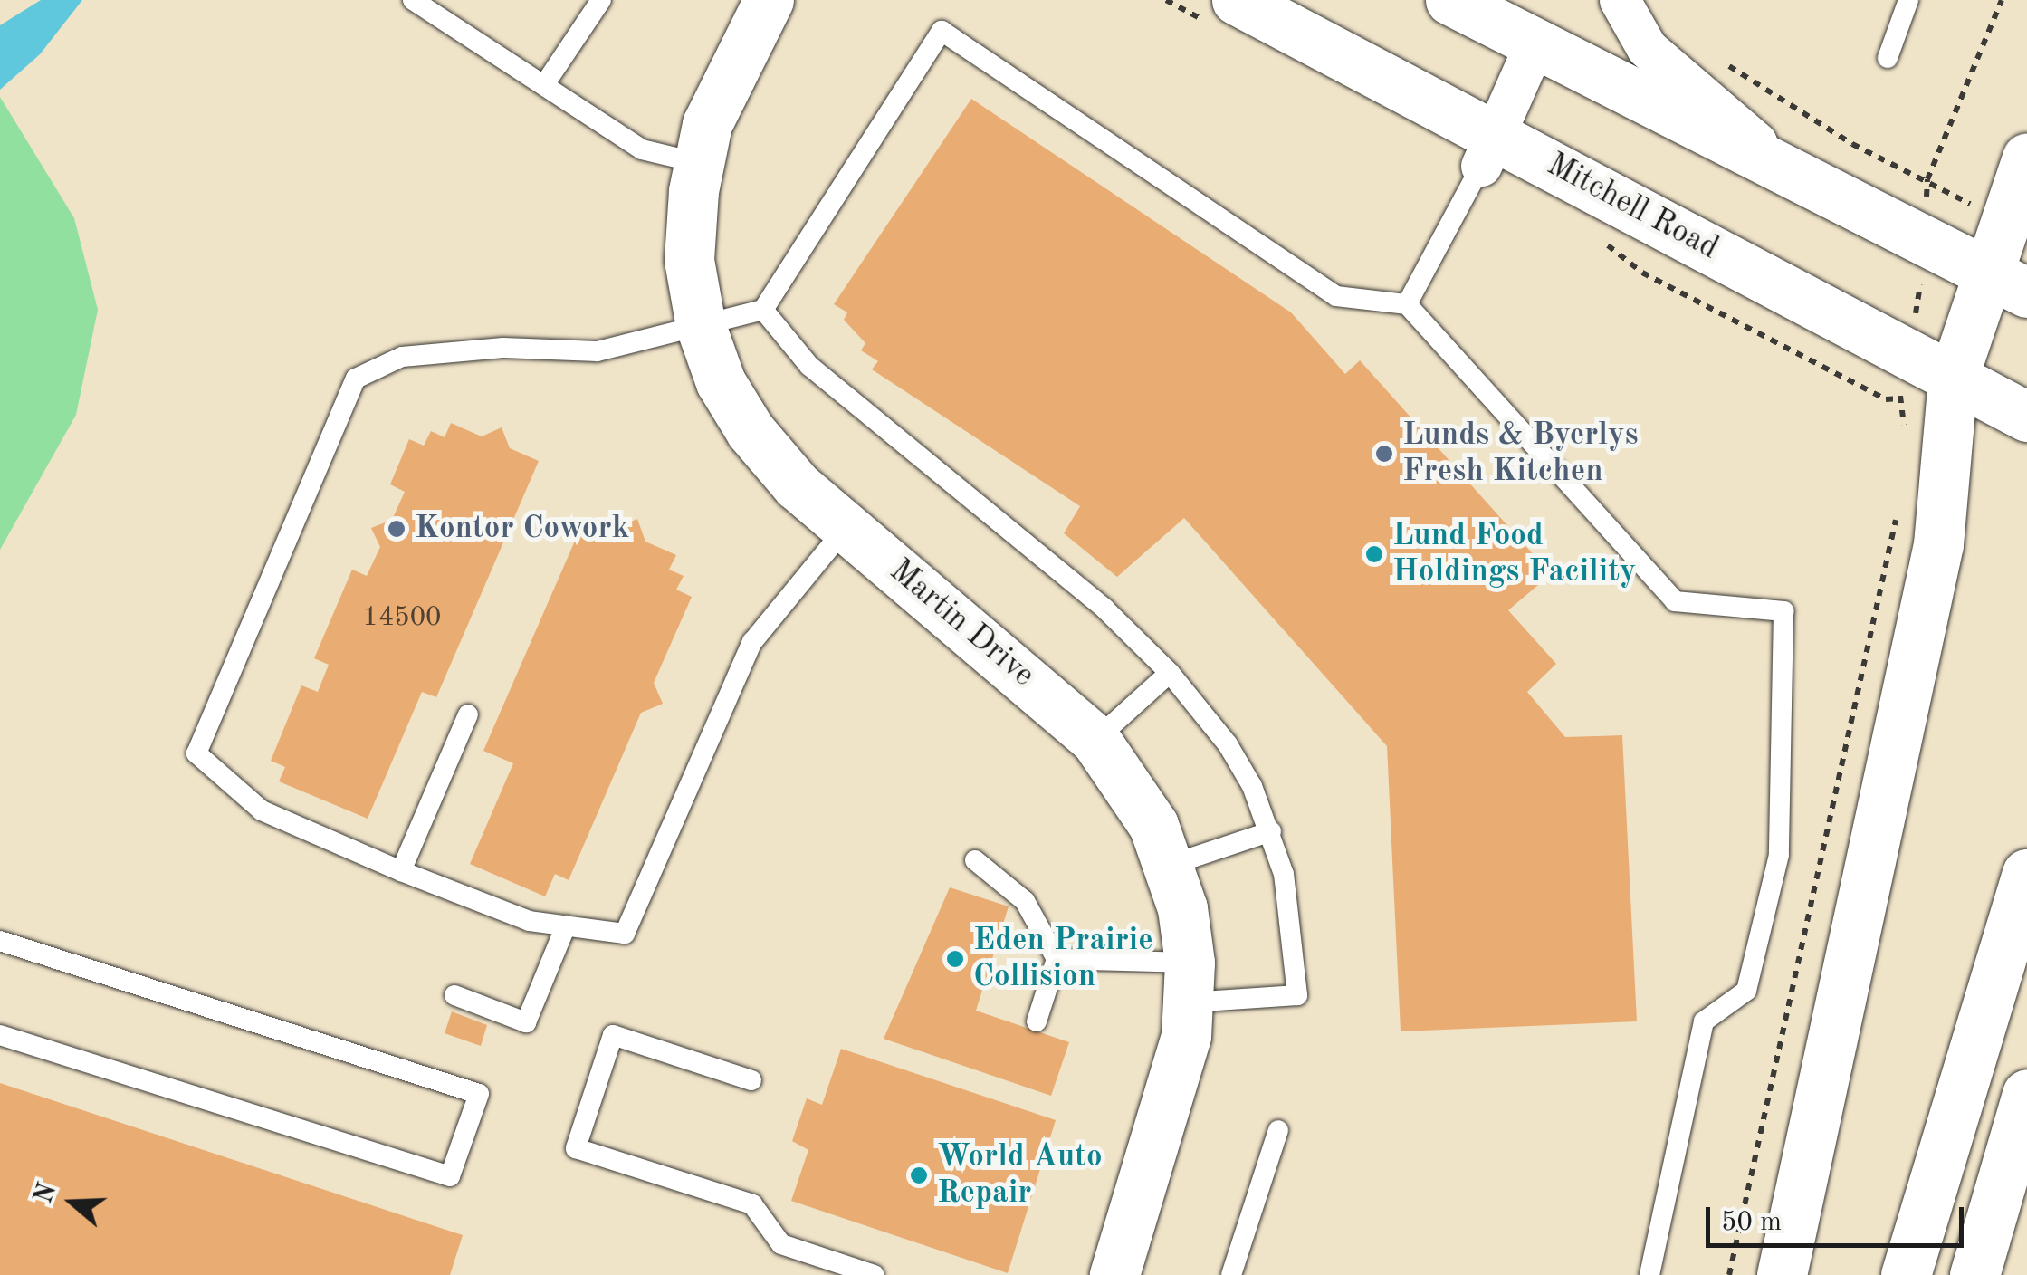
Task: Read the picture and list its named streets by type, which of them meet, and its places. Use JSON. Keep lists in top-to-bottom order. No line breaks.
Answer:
{"streets":{"main road":["Mitchell Road","Martin Drive"]},"places":["Lunds & Byerlys Fresh Kitchen","Kontor Cowork","Lund Food Holdings Facility","Eden Prairie Collision","World Auto Repair"],"house_numbers":["14500"],"scale_bar":"50 m","north":"left"}
